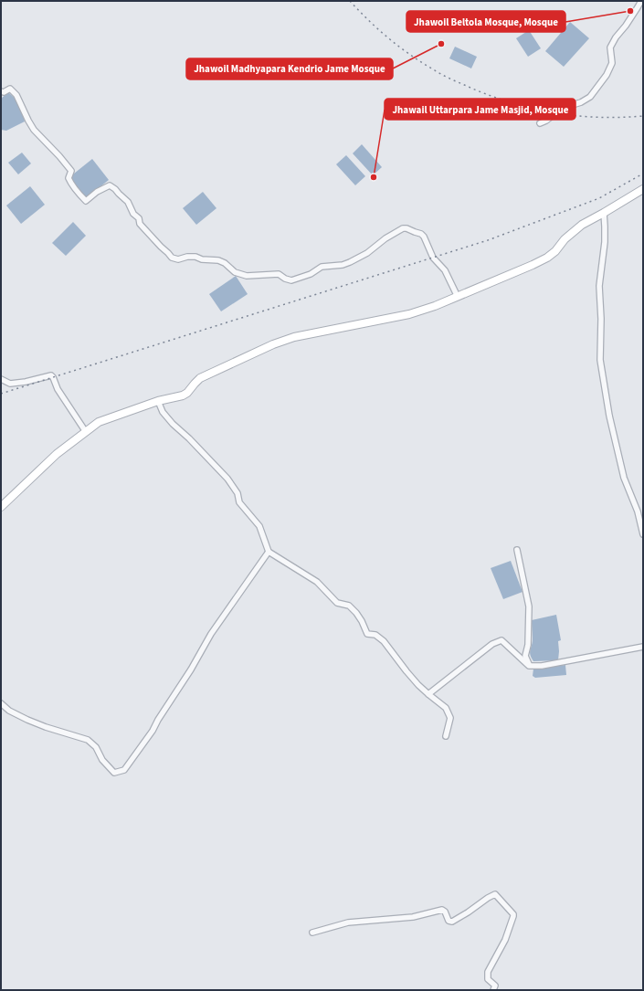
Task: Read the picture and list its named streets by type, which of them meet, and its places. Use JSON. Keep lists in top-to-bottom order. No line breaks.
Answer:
{"places":["Jhawoil Beltola Mosque, Mosque","Jhawoil Madhyapara Kendrio Jame Mosque","Jhawail Uttarpara Jame Masjid, Mosque"]}
